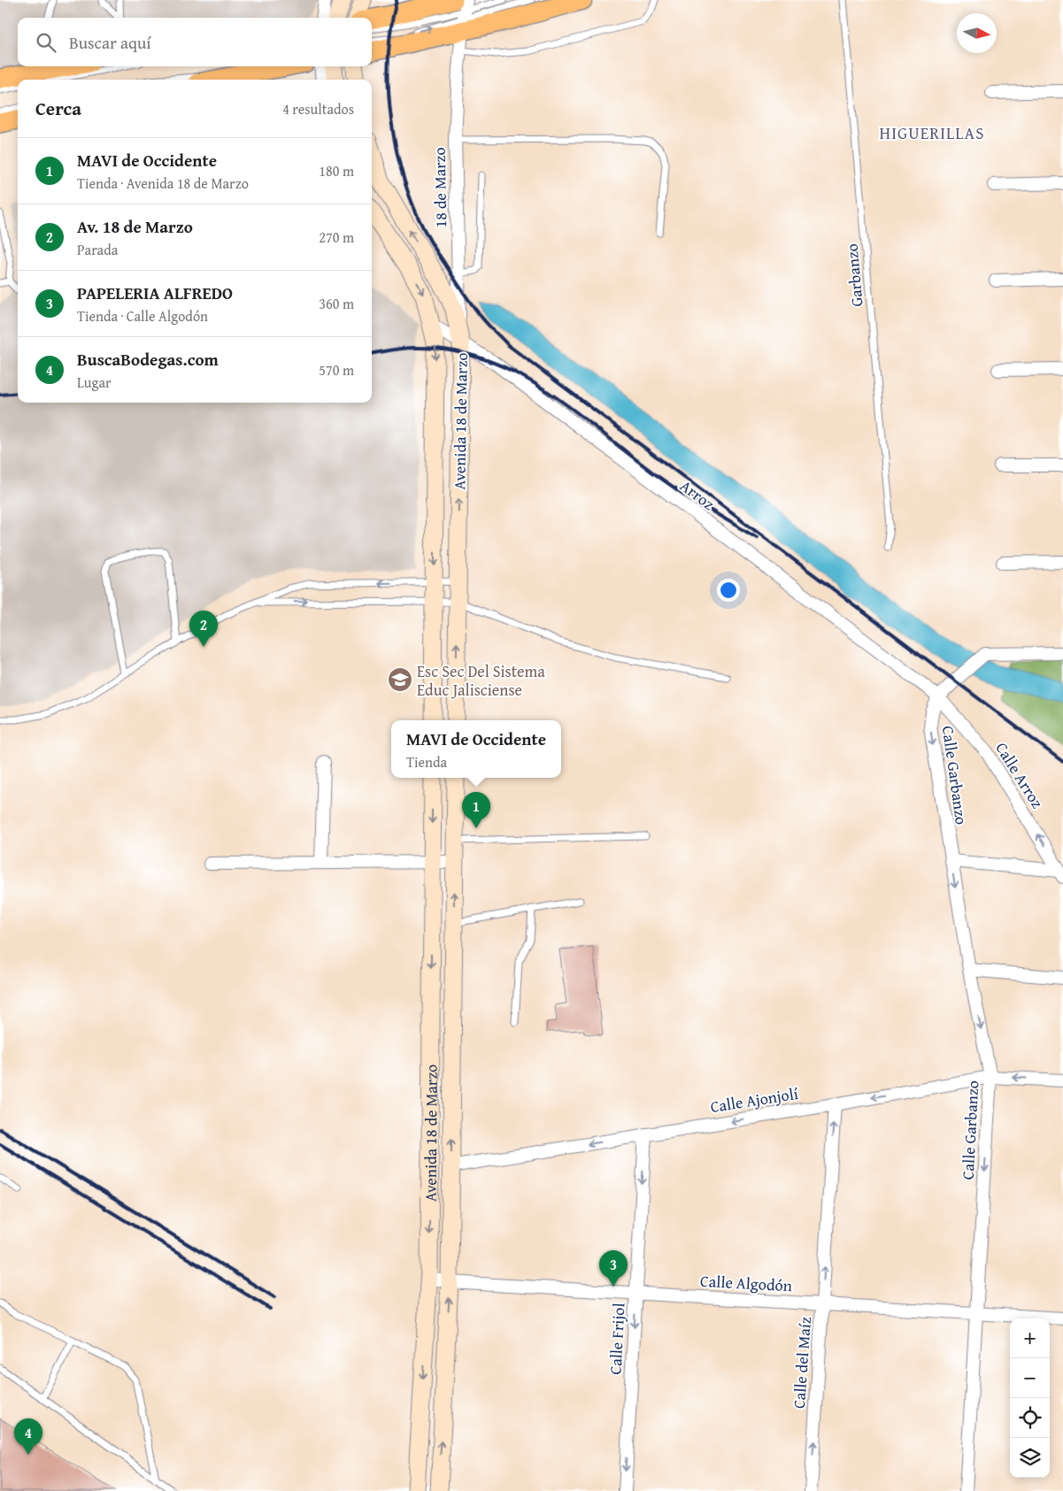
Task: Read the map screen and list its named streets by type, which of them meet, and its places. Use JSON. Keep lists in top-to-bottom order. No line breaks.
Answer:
{"streets":{"street":["18 de Marzo","Avenida 18 de Marzo","Arroz","Calle Garbanzo","Calle Arroz","Calle Ajonjolí","Calle Algodón","Calle Frijol","Calle del Maíz"],"lane":["Garbanzo"]},"crossings":[["18 de Marzo","Avenida 18 de Marzo"],["18 de Marzo","Arroz"],["Avenida 18 de Marzo","Arroz"],["Avenida 18 de Marzo","Calle Ajonjolí"],["Avenida 18 de Marzo","Calle Algodón"],["Arroz","Calle Garbanzo"],["Arroz","Calle Arroz"],["Calle Garbanzo","Calle Arroz"],["Calle Garbanzo","Calle Ajonjolí"],["Calle Garbanzo","Calle Algodón"],["Calle Ajonjolí","Calle Frijol"],["Calle Ajonjolí","Calle del Maíz"],["Calle Algodón","Calle Frijol"],["Calle Algodón","Calle del Maíz"]],"one_way":["Calle Garbanzo","Calle Arroz","Calle Ajonjolí","Calle Frijol","Calle del Maíz"],"districts":["HIGUERILLAS"],"places":{"school or university":["Esc Sec Del Sistema Educ Jalisciense"]},"north":"right","page":{"search":"Buscar aquí","heading":["Cerca","4 resultados"],"list":[{"mark":"1","name":"MAVI de Occidente","note":"Tienda · Avenida 18 de Marzo","value":"180 m"},{"mark":"2","name":"Av. 18 de Marzo","note":"Parada","value":"270 m"},{"mark":"3","name":"PAPELERIA ALFREDO","note":"Tienda · Calle Algodón","value":"360 m"},{"mark":"4","name":"BuscaBodegas.com","note":"Lugar","value":"570 m"}],"pins":["2","1","3","4"],"popup":["MAVI de Occidente","Tienda"],"map_buttons":["+","−"]}}
